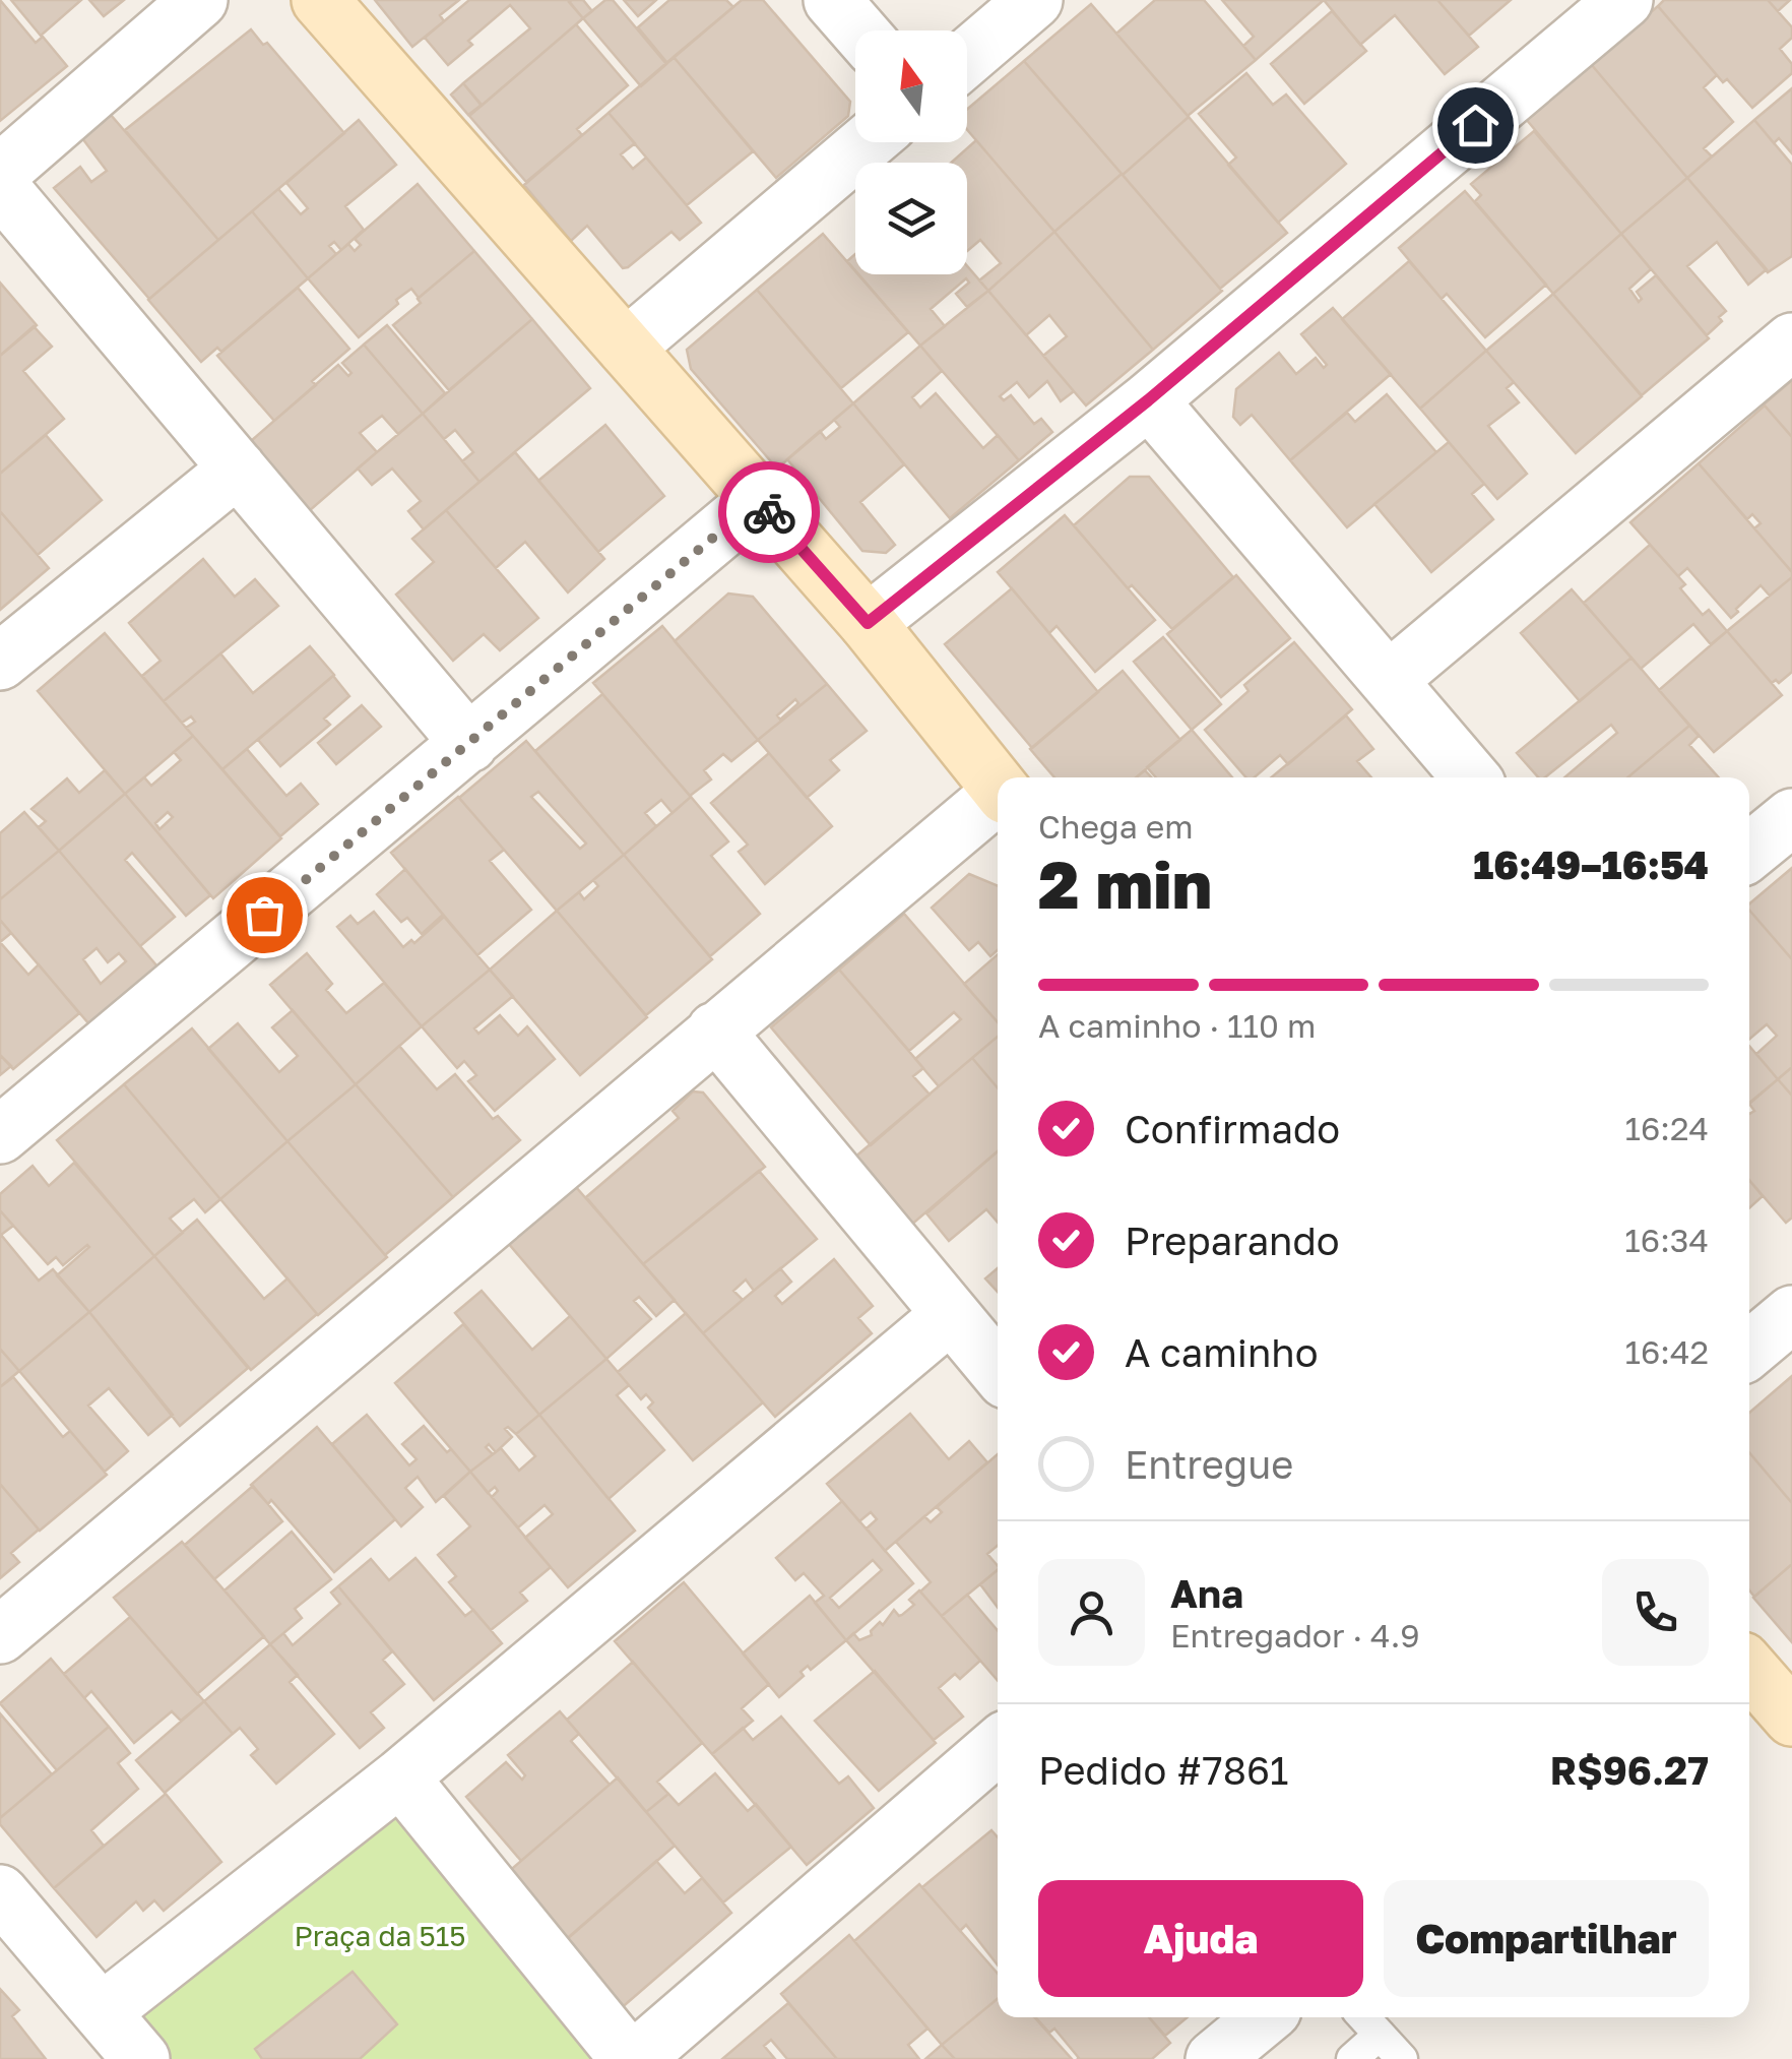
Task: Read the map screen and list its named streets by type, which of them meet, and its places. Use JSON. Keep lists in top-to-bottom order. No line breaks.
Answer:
{"parks":["Praça da 515"],"north":"top","page":{"heading":["2 min","Chega em","16:49–16:54"],"panel":["Ana","Entregador · 4.9","Pedido #7861","R$96.27"],"bar":"A caminho · 110 m","list":[["Confirmado","16:24"],["Preparando","16:34"],["A caminho","16:42"],"Entregue"],"buttons":["Ajuda","Compartilhar"]}}
